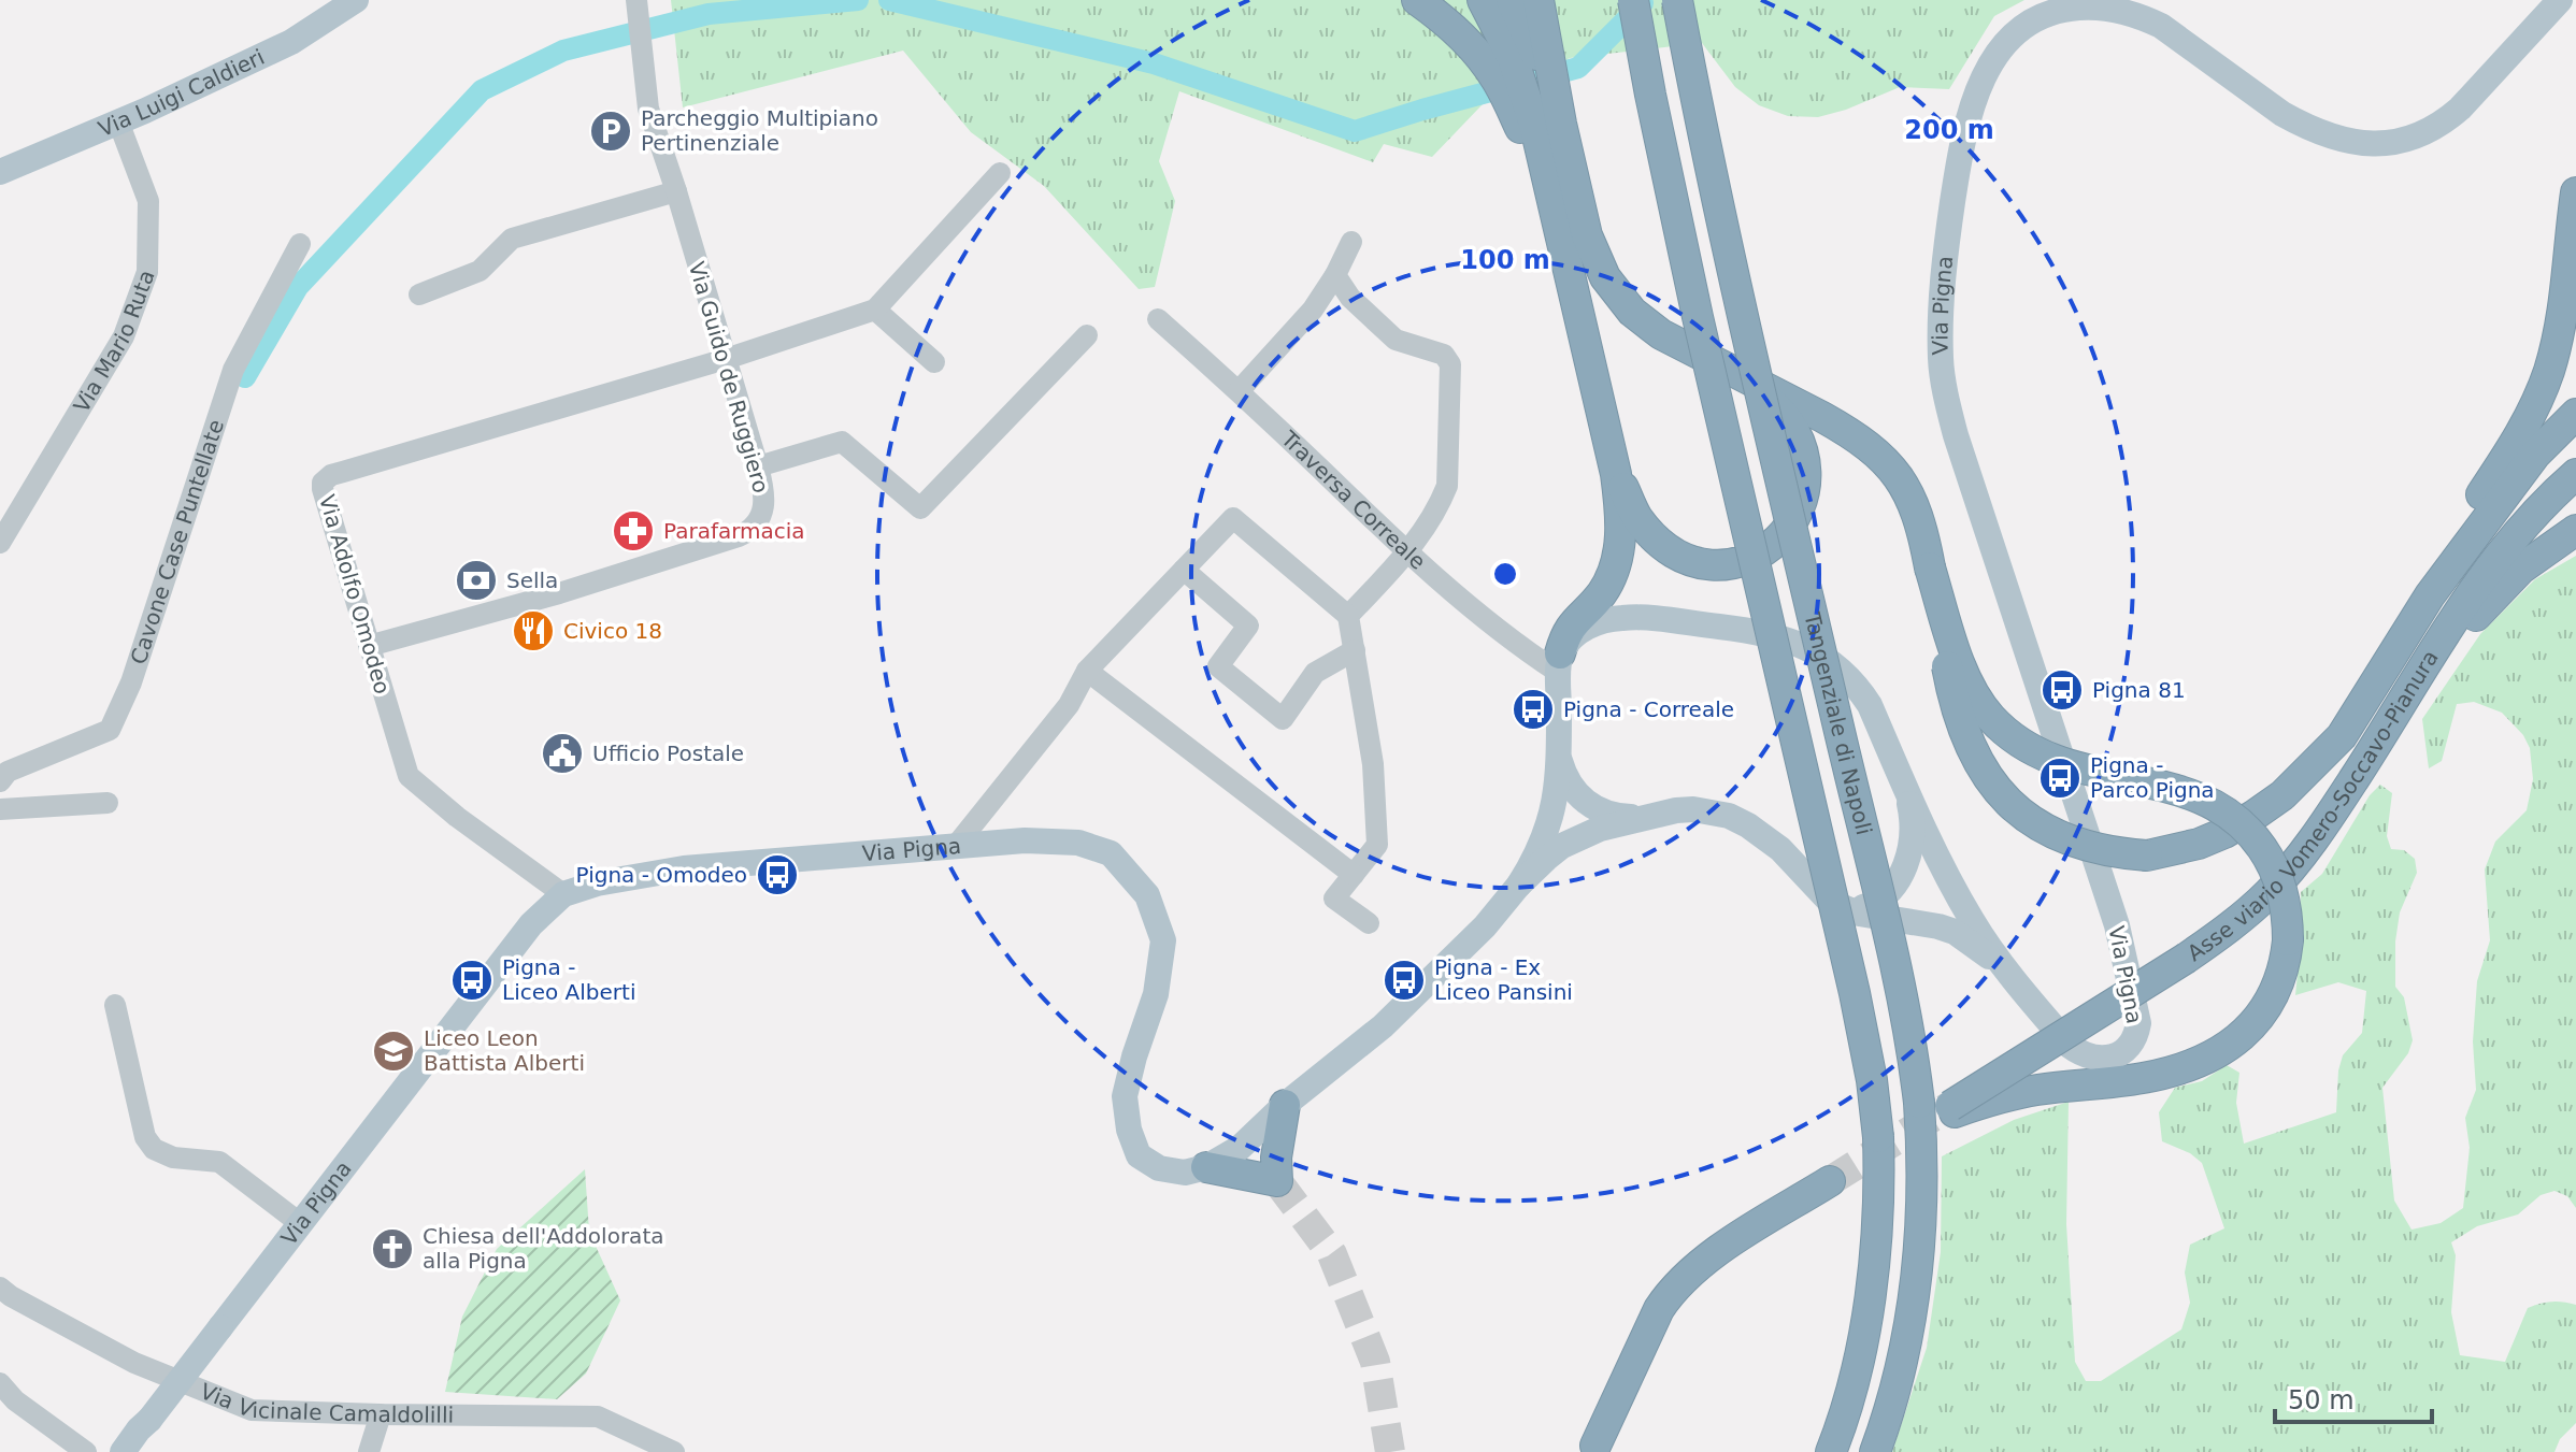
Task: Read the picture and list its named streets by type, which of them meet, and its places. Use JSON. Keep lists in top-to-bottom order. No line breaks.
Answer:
{"streets":{"highway":["Tangenziale di Napoli","Asse viario Vomero-Soccavo-Pianura"],"main road":["Via Luigi Caldieri","Via Pigna"],"street":["Via Mario Ruta","Via Guido de Ruggiero","Traversa Correale","Cavone Case Puntellate","Via Adolfo Omodeo","Via Vicinale Camaldolilli"]},"crossings":[["Via Luigi Caldieri","Via Mario Ruta"],["Via Pigna","Traversa Correale"],["Via Pigna","Via Adolfo Omodeo"],["Via Guido de Ruggiero","Via Adolfo Omodeo"]],"places":{"parking":["Parcheggio Multipiano Pertinenziale"],"pharmacy":["Parafarmacia"],"bank":["Sella"],"restaurant":["Civico 18"],"bus stop":["Pigna 81","Pigna - Correale","Pigna - Parco Pigna","Pigna - Omodeo","Pigna - Liceo Alberti","Pigna - Ex Liceo Pansini"],"public building":["Ufficio Postale"],"school or university":["Liceo Leon Battista Alberti"],"church":["Chiesa dell'Addolorata alla Pigna"]},"scale_bar":"50 m","rings":["200 m","100 m"]}
